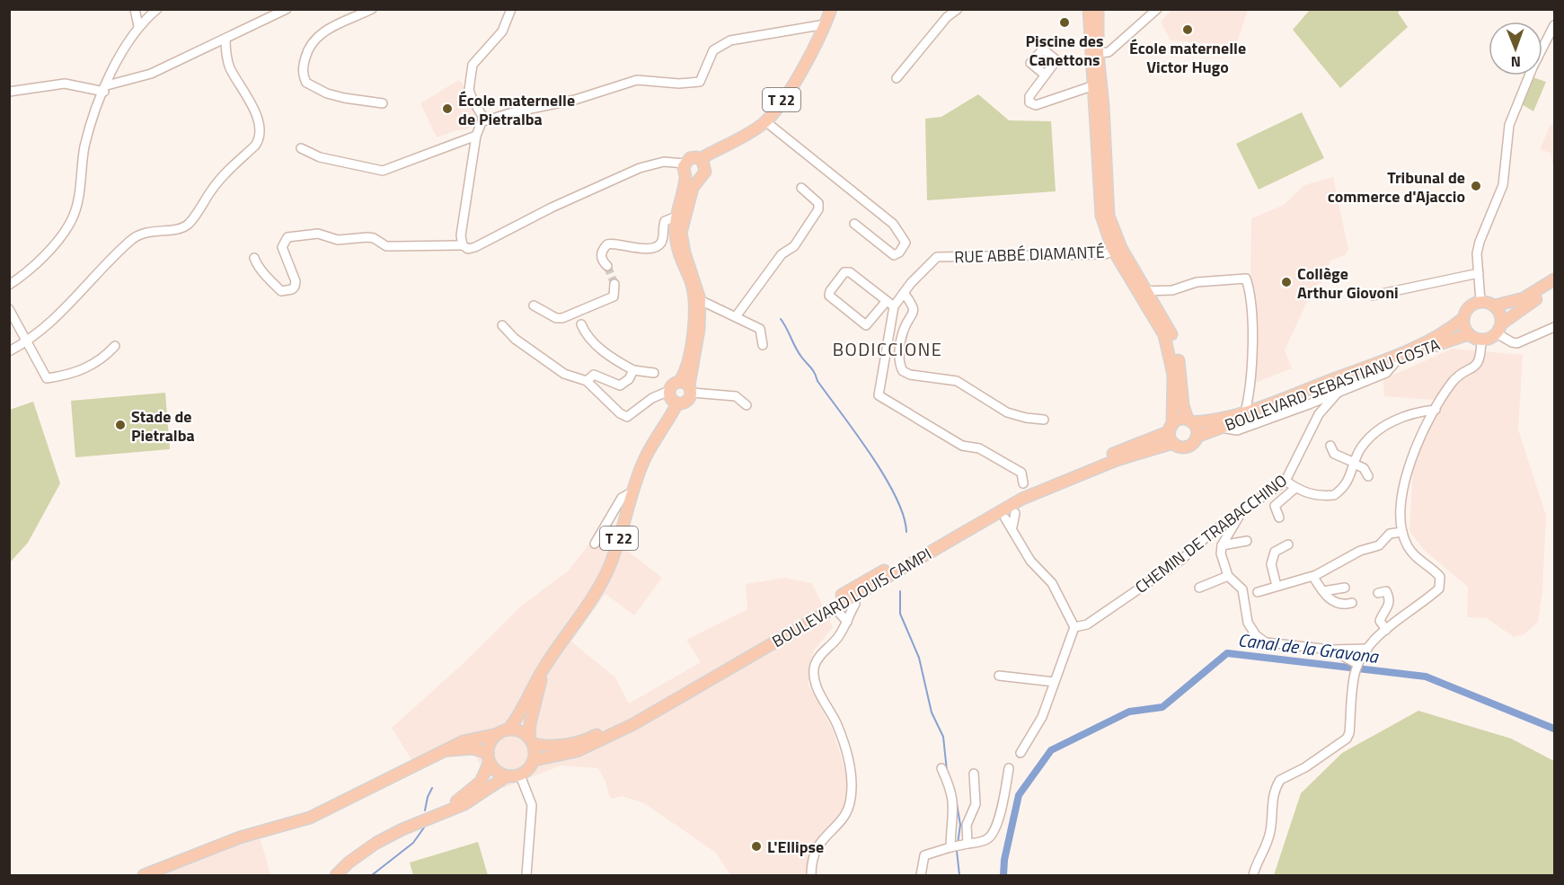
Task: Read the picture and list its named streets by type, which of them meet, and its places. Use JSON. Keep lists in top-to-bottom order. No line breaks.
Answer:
{"streets":{"main road":["T 22","BOULEVARD SEBASTIANU COSTA","BOULEVARD LOUIS CAMPI"],"street":["RUE ABBÉ DIAMANTÉ","CHEMIN DE TRABACCHINO"]},"crossings":[["T 22","BOULEVARD LOUIS CAMPI"],["BOULEVARD SEBASTIANU COSTA","BOULEVARD LOUIS CAMPI"]],"districts":["BODICCIONE"],"water":["Canal de la Gravona"],"places":["Piscine des Canettons","École maternelle Victor Hugo","École maternelle de Pietralba","Tribunal de commerce d'Ajaccio","Collège Arthur Giovoni","Stade de Pietralba","L'Ellipse"],"north":"bottom"}
